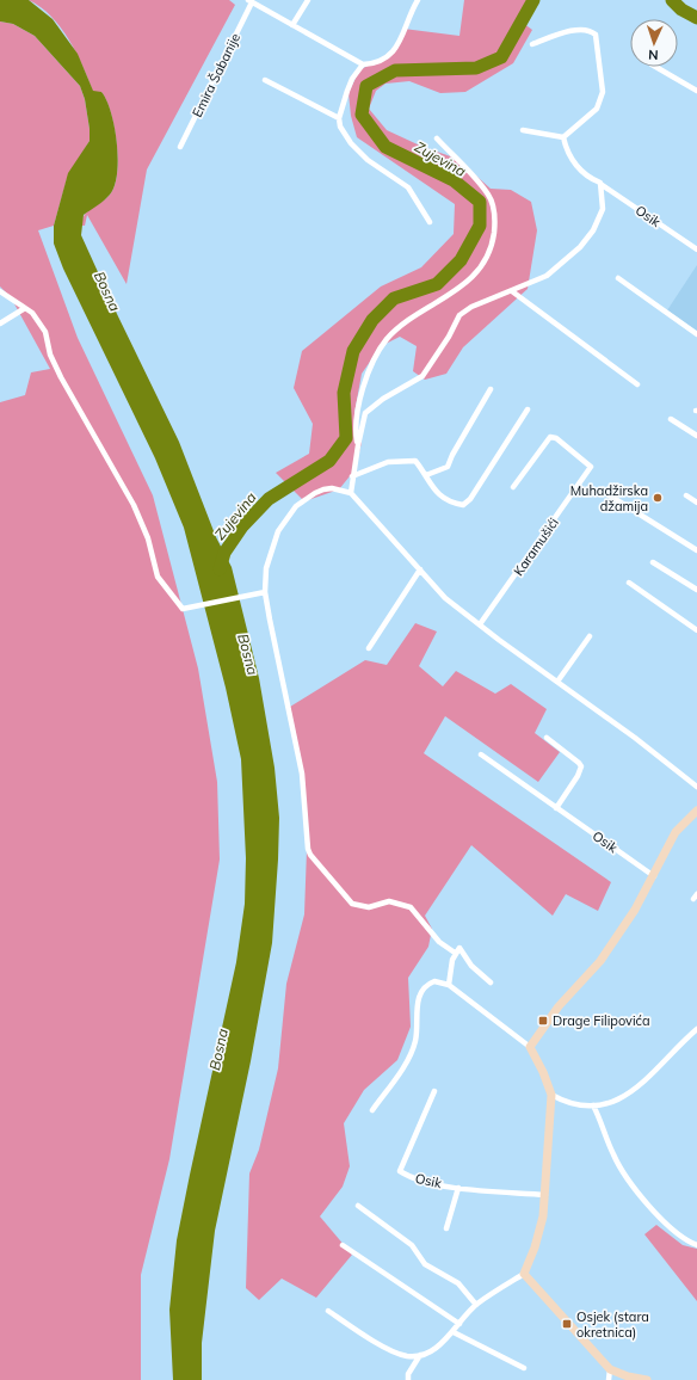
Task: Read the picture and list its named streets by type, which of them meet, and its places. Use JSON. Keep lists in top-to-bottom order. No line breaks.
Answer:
{"streets":{"street":["Emira Šabanije","Osik","Karamušići"]},"water":["Zujevina","Bosna"],"places":{"other":["Muhadžirska džamija"],"transit":["Drage Filipovića","Osjek (stara okretnica)"]},"north":"bottom"}
